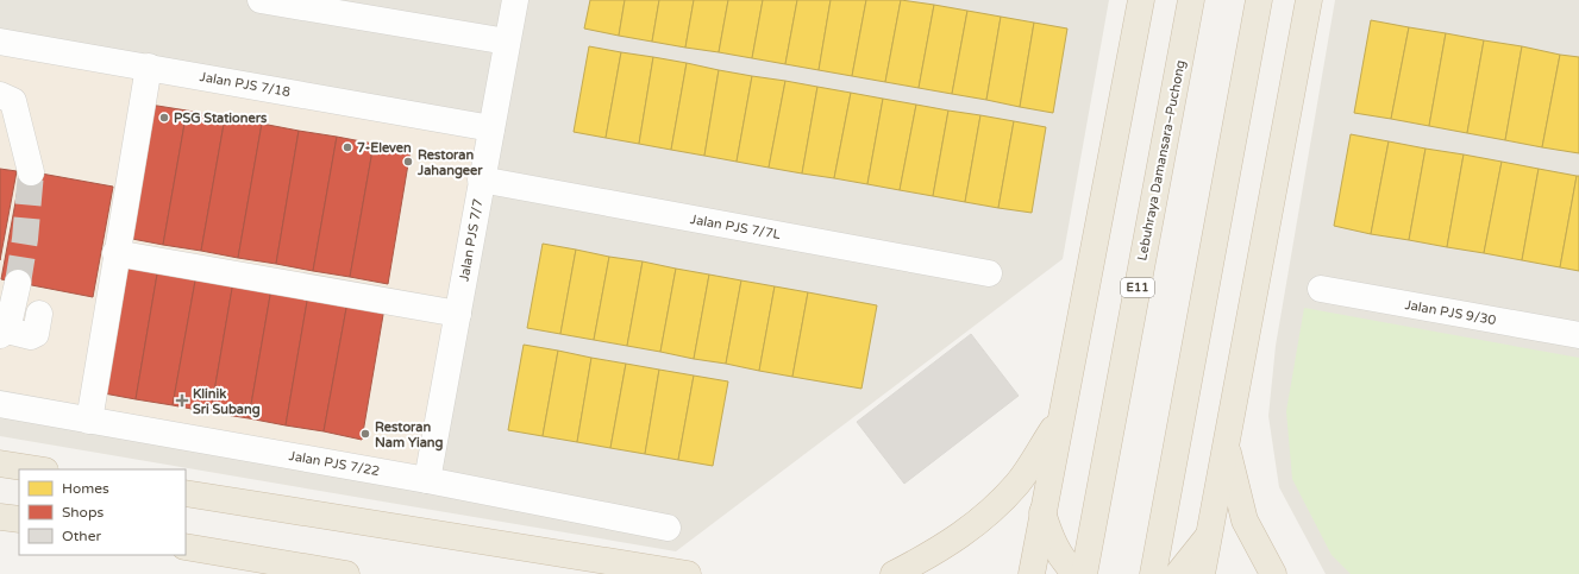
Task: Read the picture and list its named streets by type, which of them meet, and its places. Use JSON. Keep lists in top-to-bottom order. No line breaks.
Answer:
{"streets":{"highway":["Lebuhraya Damansara–Puchong","E11"],"street":["Jalan PJS 7/18","Jalan PJS 7/7L","Jalan PJS 7/7","Jalan PJS 9/30","Jalan PJS 7/22"]},"crossings":[["Jalan PJS 7/18","Jalan PJS 7/7"],["Jalan PJS 7/7L","Jalan PJS 7/7"],["Jalan PJS 7/7","Jalan PJS 7/22"]],"places":{"other":["PSG Stationers","7-Eleven","Restoran Jahangeer","Restoran Nam Yiang"],"health":["Klinik Sri Subang"]},"legend":["Homes","Shops","Other"]}
